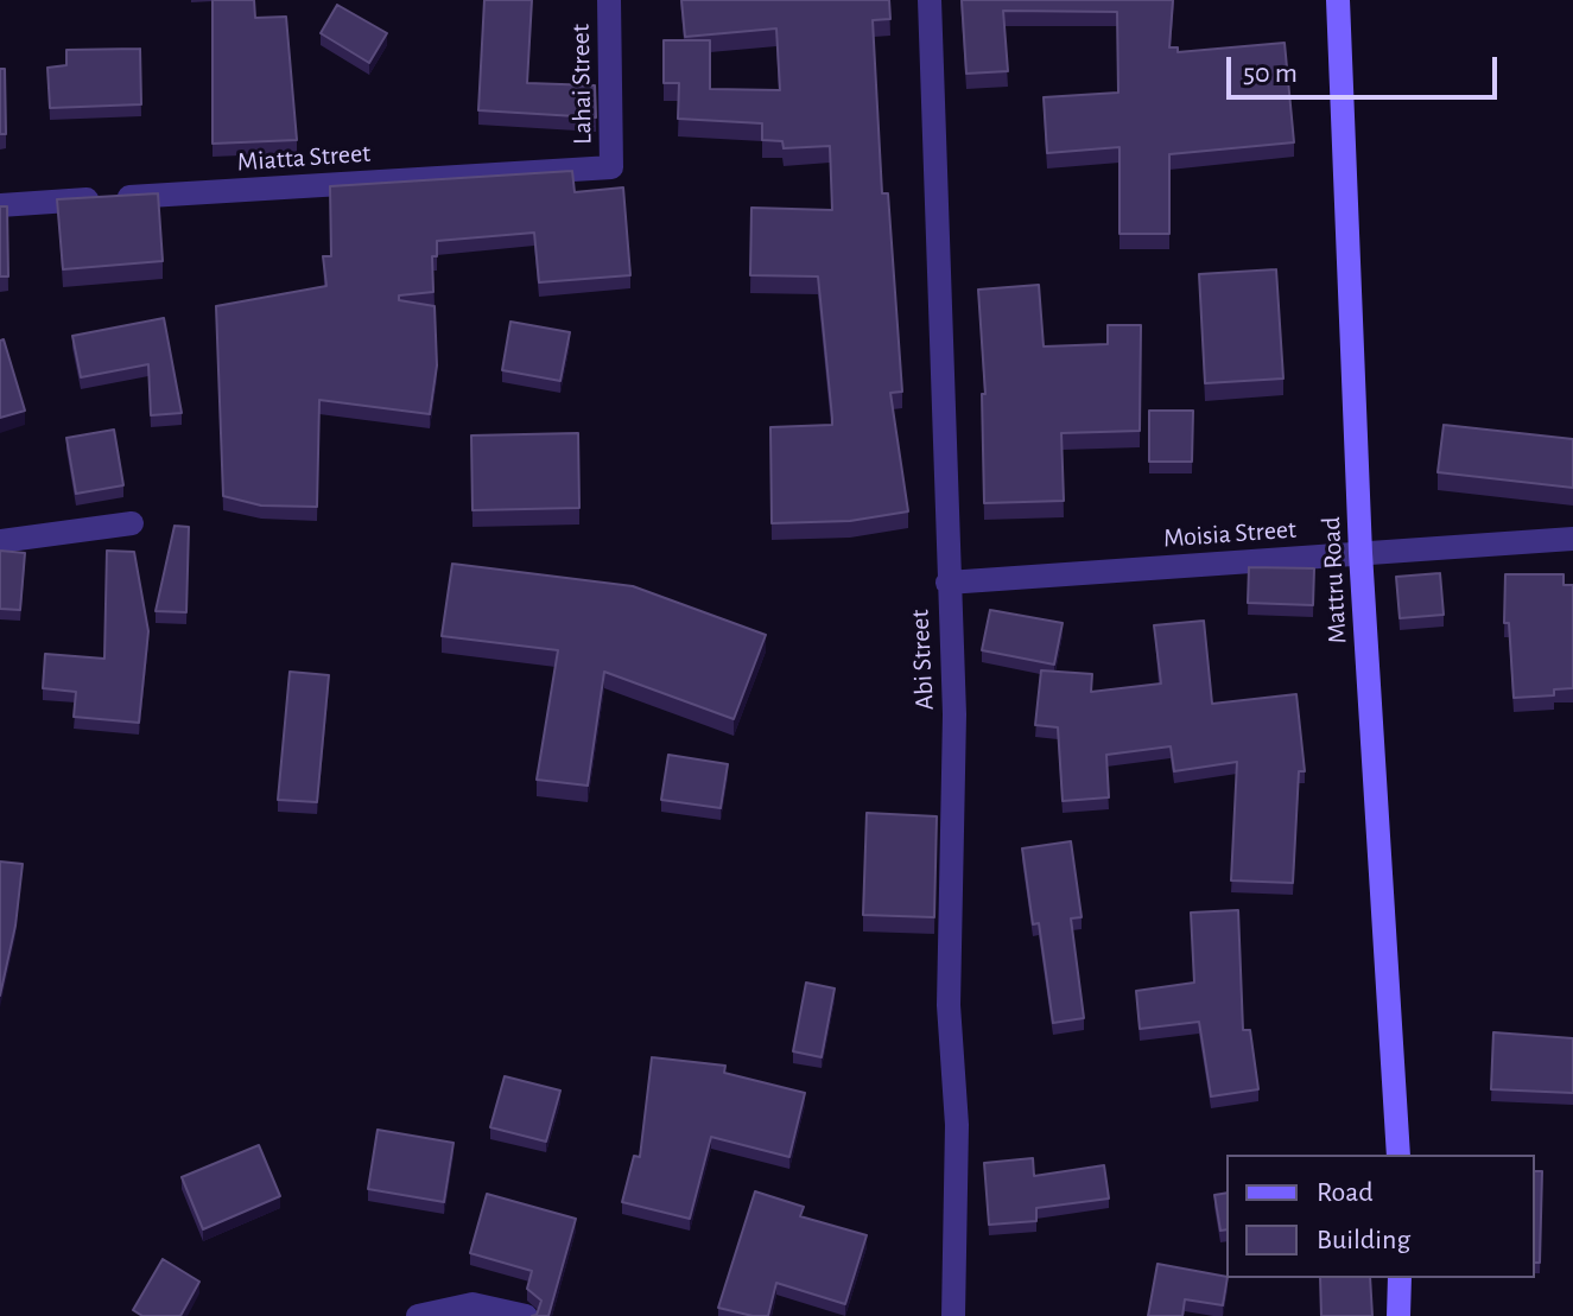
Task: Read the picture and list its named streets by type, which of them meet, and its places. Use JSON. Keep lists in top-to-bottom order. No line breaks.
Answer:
{"streets":{"main road":["Mattru Road"],"street":["Lahai Street","Miatta Street","Moisia Street","Abi Street"]},"crossings":[["Lahai Street","Miatta Street"],["Moisia Street","Mattru Road"],["Moisia Street","Abi Street"]],"legend":["Road","Building"],"scale_bar":"50 m"}
